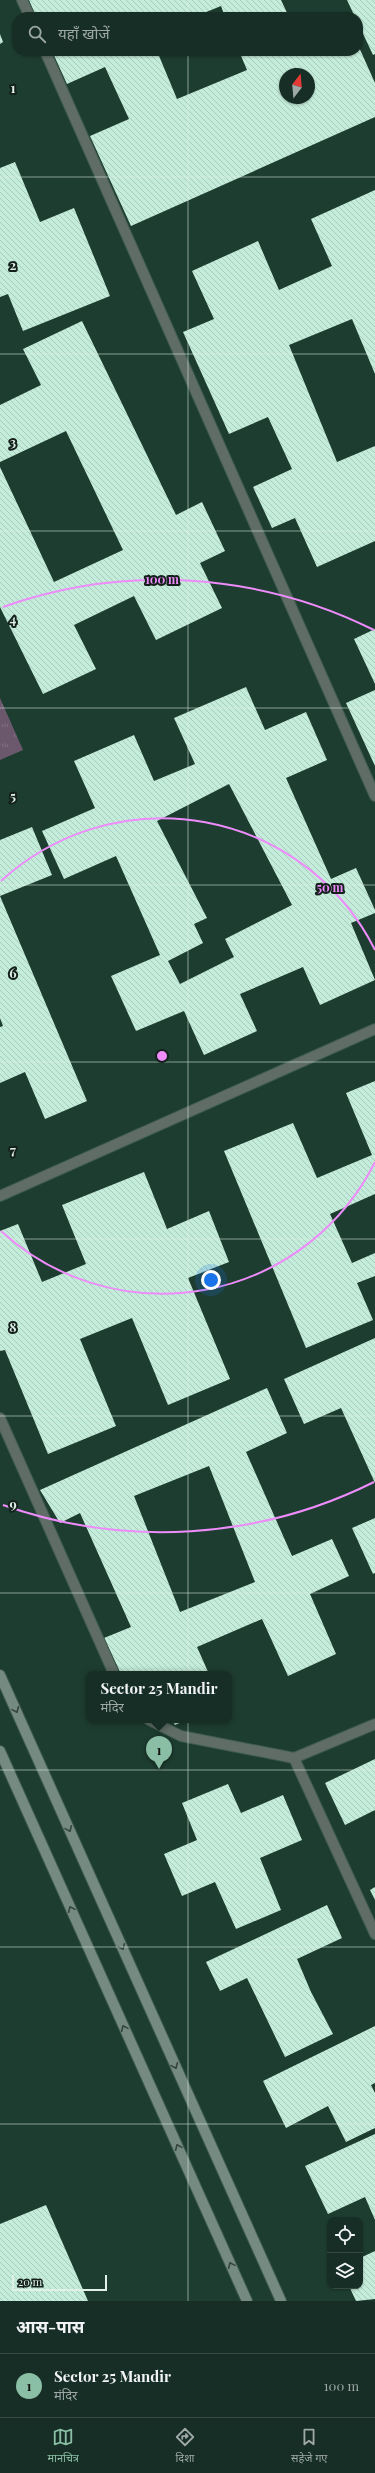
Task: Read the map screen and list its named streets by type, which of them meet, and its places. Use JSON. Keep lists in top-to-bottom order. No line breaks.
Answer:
{"scale_bar":"20 m","north":"top","page":{"search":"यहाँ खोजें","popup":["Sector 25 Mandir","मंदिर"],"pins":"1","scale":"20 m","heading":"आस-पास","list":[{"mark":"1","name":"Sector 25 Mandir","note":"मंदिर","value":"100 m"}],"nav":["मानचित्र","दिशा","सहेजे गए"]},"grid":{"rows":["1","2","3","4","5","6","7","8","9"]},"rings":["100 m","50 m"]}
